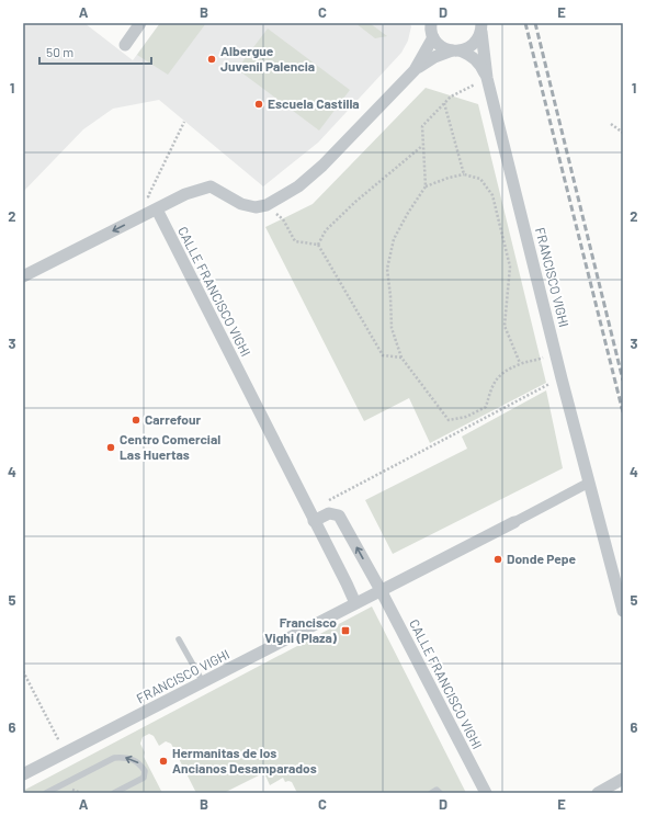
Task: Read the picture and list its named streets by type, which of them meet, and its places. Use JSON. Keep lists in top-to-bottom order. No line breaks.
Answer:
{"streets":{"street":["FRANCISCO VIGHI","CALLE FRANCISCO VIGHI"]},"crossings":[["FRANCISCO VIGHI","CALLE FRANCISCO VIGHI"]],"places":{"other":["Albergue Juvenil Palencia","Escuela Castilla","Carrefour","Centro Comercial Las Huertas","Donde Pepe","Hermanitas de los Ancianos Desamparados"],"transit":["Francisco Vighi (Plaza)"]},"scale_bar":"50 m","grid":{"columns":["A","B","C","D","E"],"rows":["1","2","3","4","5","6"]}}
